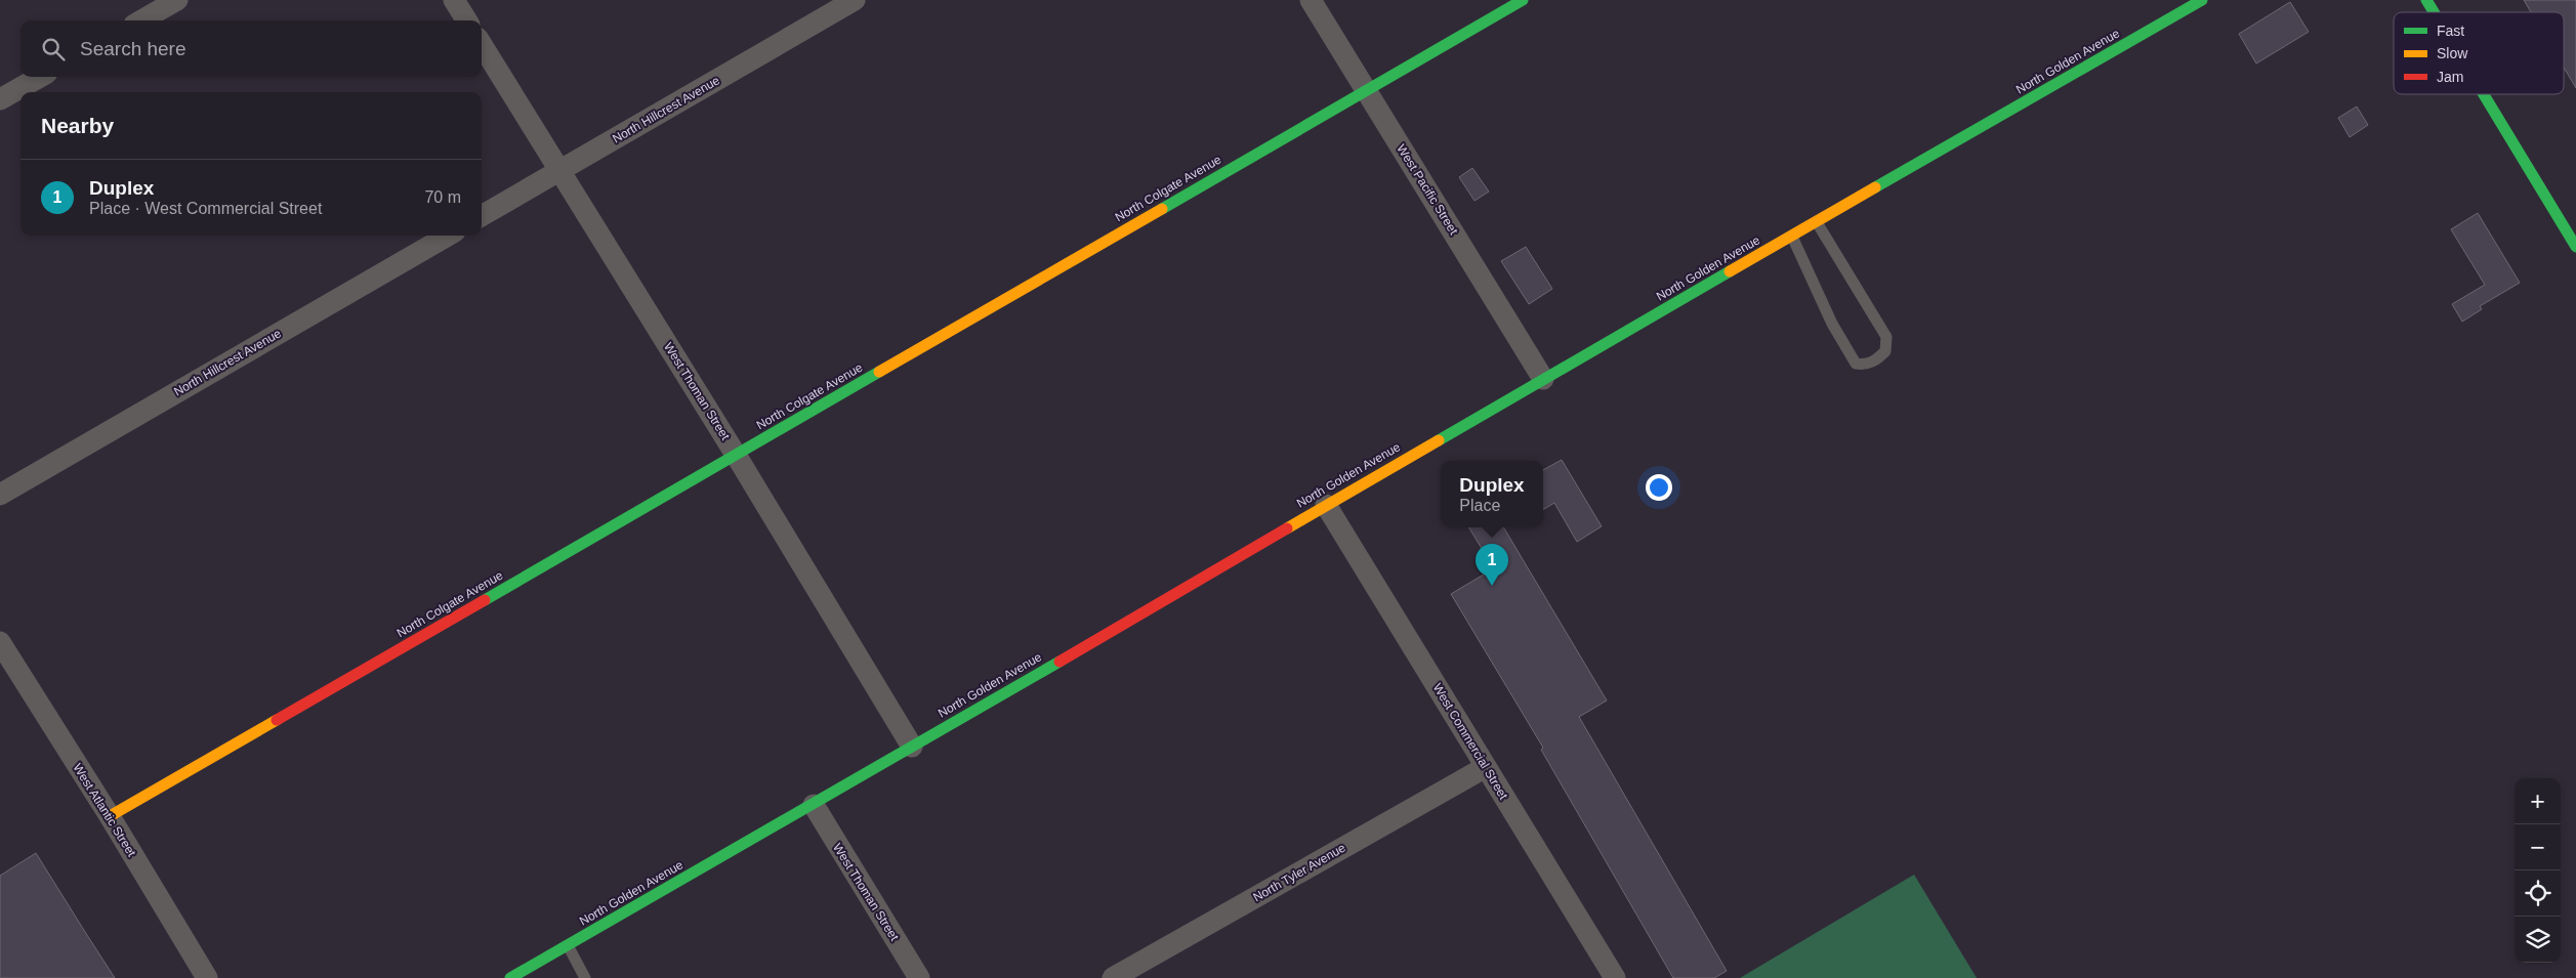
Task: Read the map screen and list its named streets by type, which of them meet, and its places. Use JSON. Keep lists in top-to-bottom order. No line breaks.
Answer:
{"streets":{"street":["North Golden Avenue","North Hillcrest Avenue","North Colgate Avenue","West Pacific Street","West Thoman Street","West Commercial Street","West Atlantic Street","North Tyler Avenue"]},"crossings":[["North Golden Avenue","West Pacific Street"],["North Golden Avenue","West Thoman Street"],["North Golden Avenue","West Commercial Street"],["North Hillcrest Avenue","West Thoman Street"],["North Colgate Avenue","West Pacific Street"],["North Colgate Avenue","West Thoman Street"],["North Colgate Avenue","West Atlantic Street"],["West Commercial Street","North Tyler Avenue"]],"legend":["Fast","Slow","Jam"],"page":{"search":"Search here","heading":"Nearby","list":[{"mark":"1","name":"Duplex","note":"Place · West Commercial Street","value":"70 m"}],"popup":["Duplex","Place"],"pins":"1","map_buttons":["+","−"]}}
